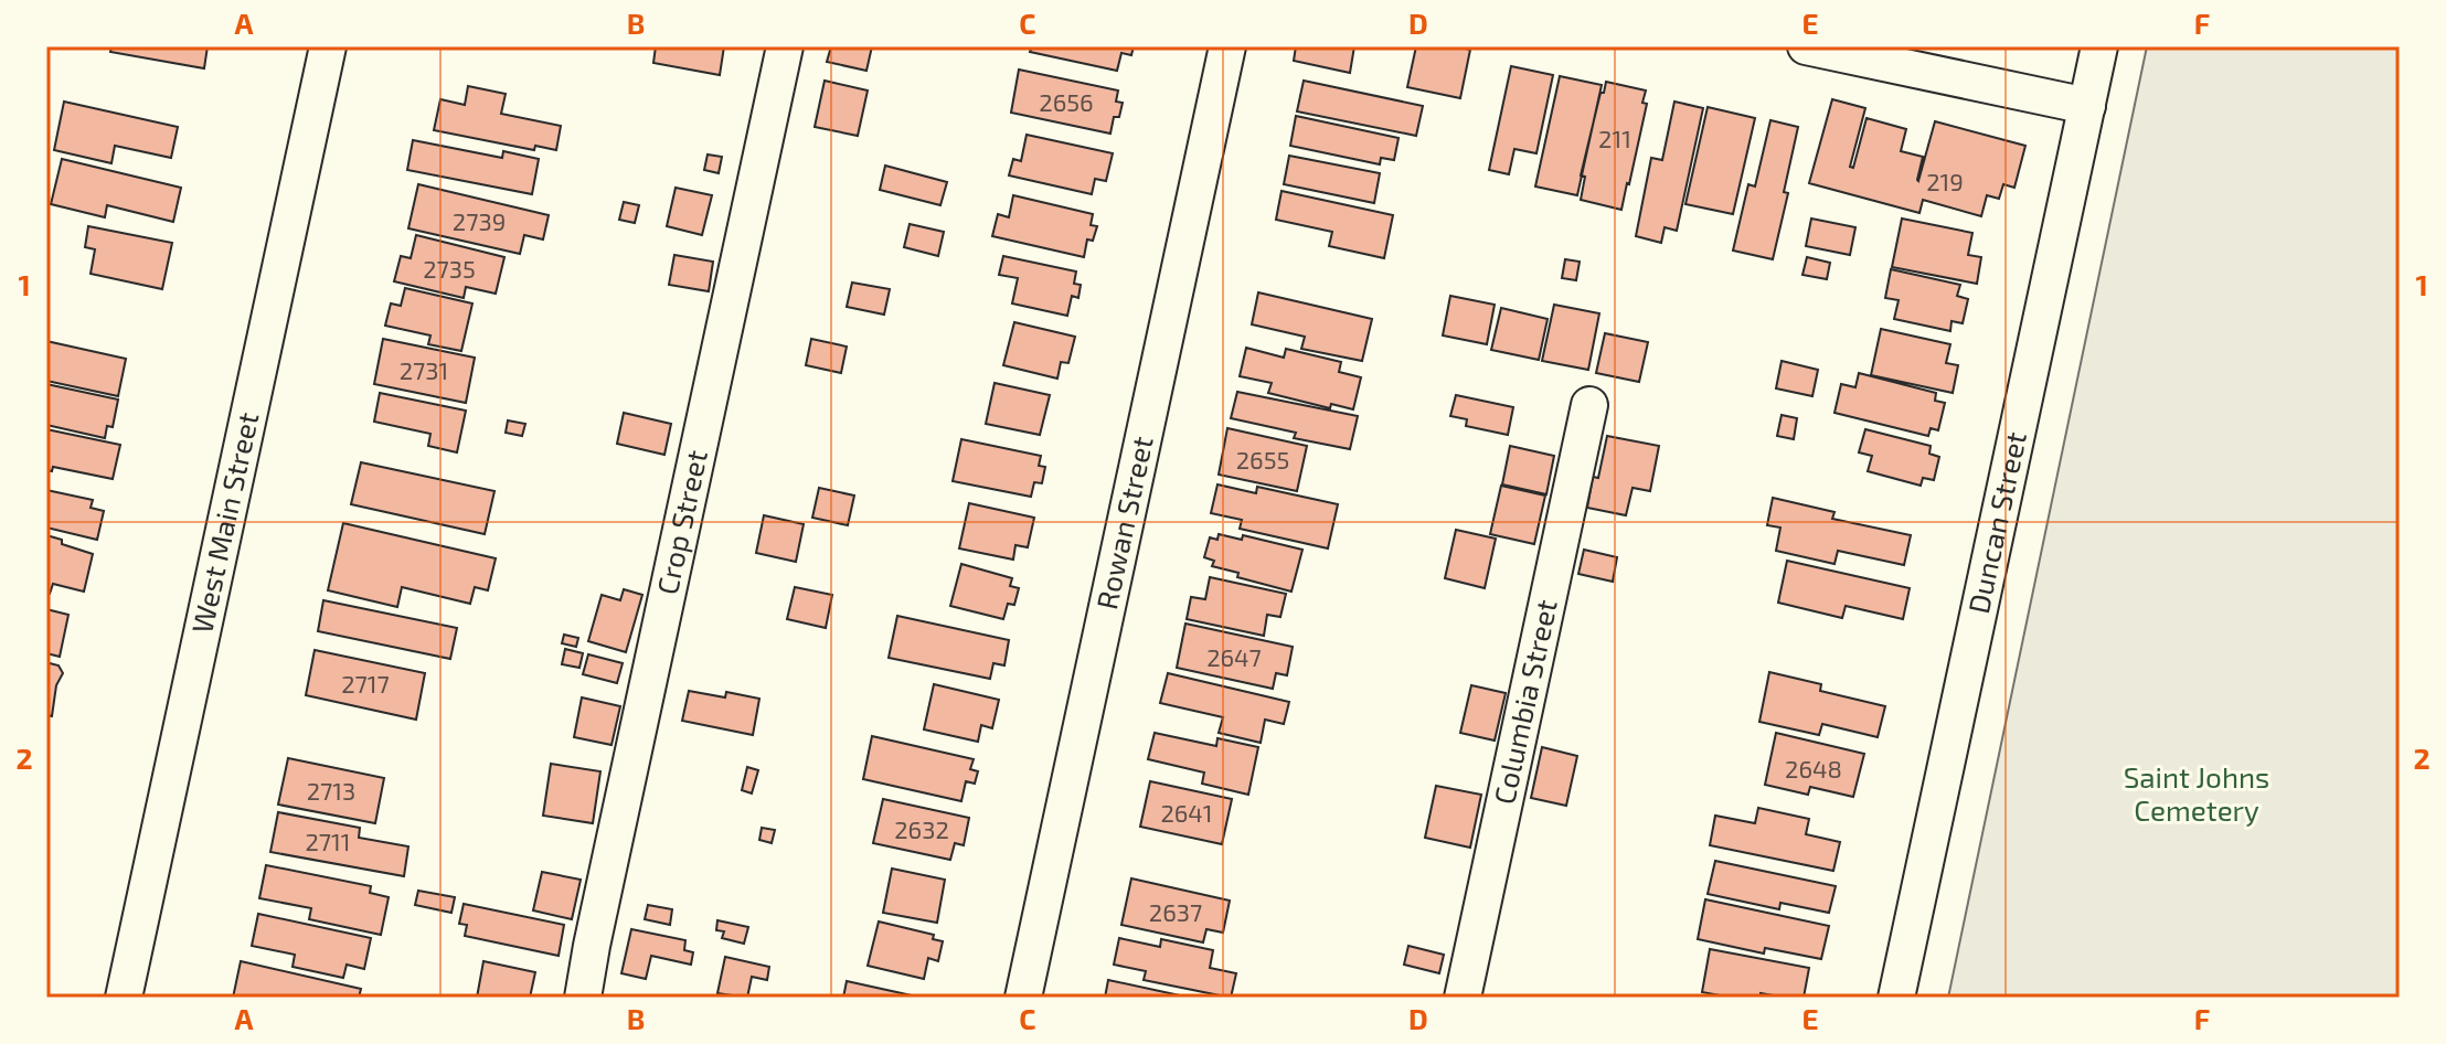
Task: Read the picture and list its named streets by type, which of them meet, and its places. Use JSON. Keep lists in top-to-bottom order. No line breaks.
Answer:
{"streets":{"street":["West Main Street","Crop Street","Rowan Street","Duncan Street","Columbia Street"]},"parks":["Saint Johns Cemetery"],"house_numbers":["2656","211","219","2739","2735","2731","2655","2647","2717","2648","2713","2641","2632","2711","2637"],"grid":{"columns":["A","B","C","D","E","F"],"rows":["1","2"]}}
